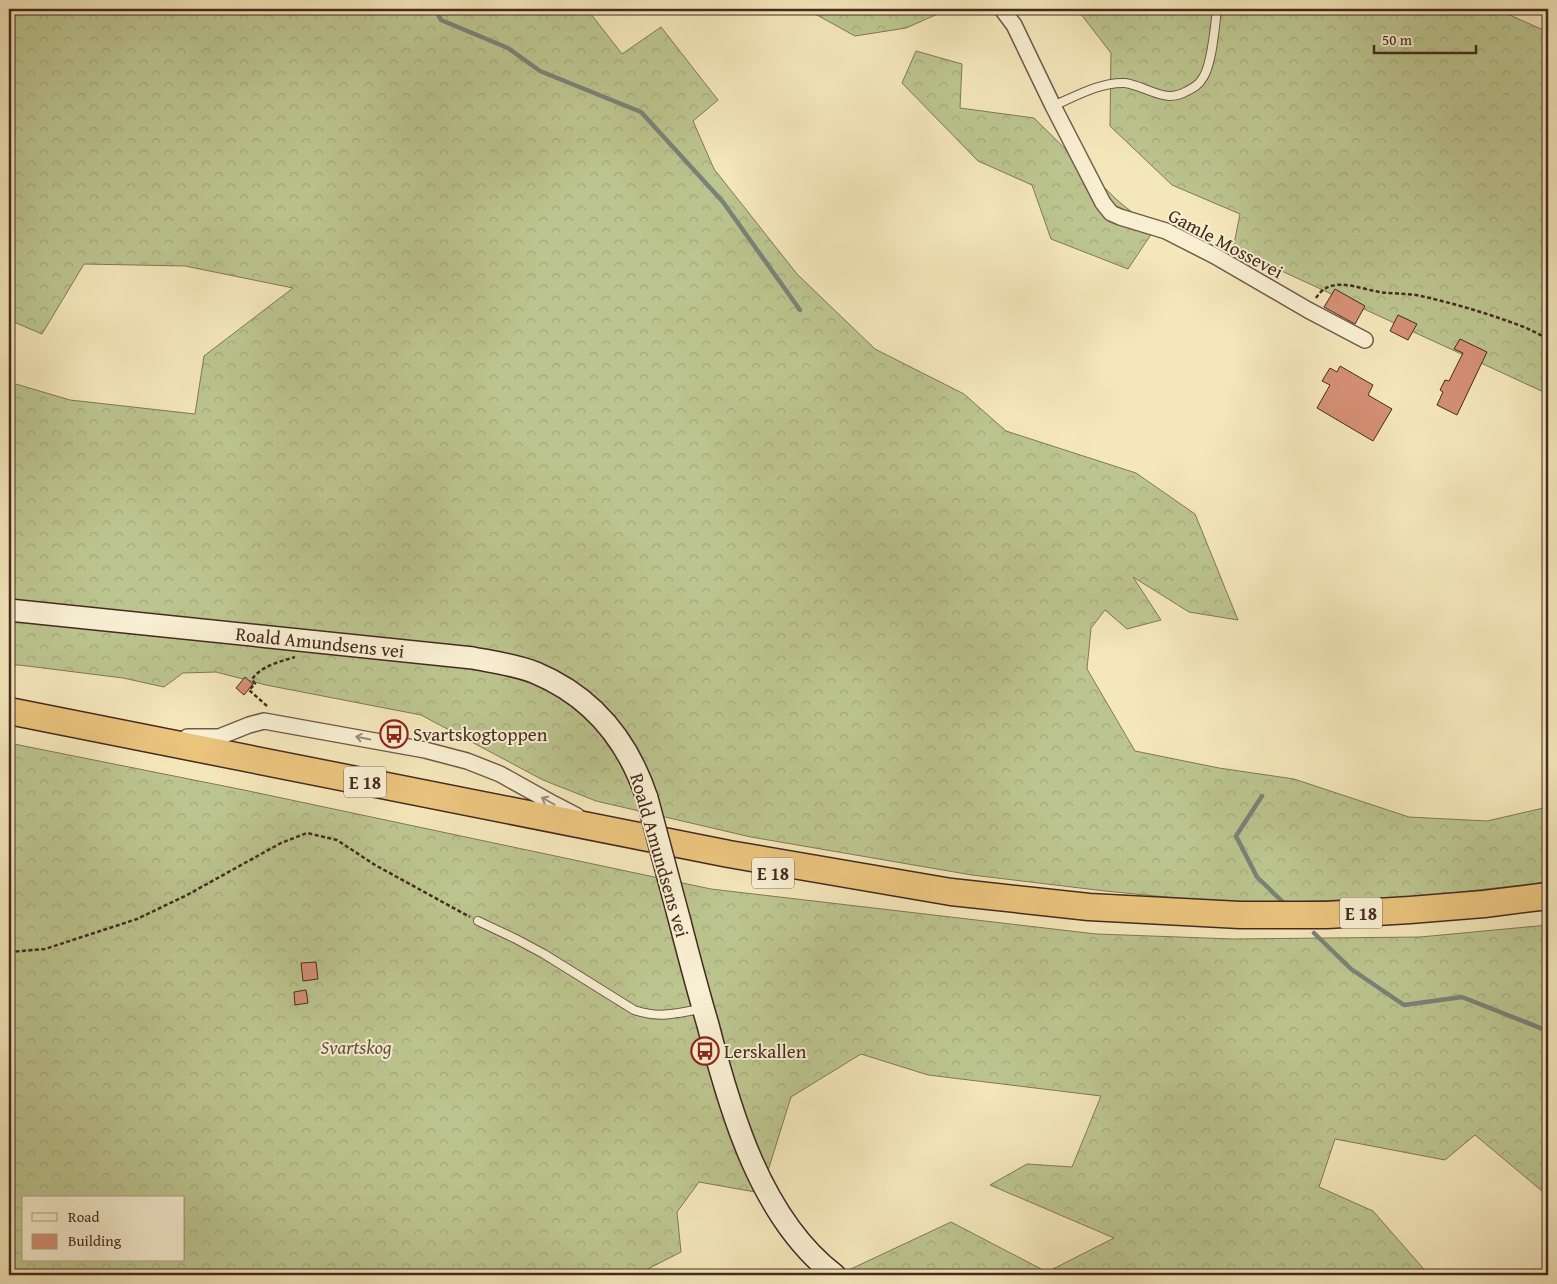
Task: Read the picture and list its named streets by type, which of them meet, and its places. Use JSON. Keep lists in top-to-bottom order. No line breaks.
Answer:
{"streets":{"highway":["E 18"],"main road":["Roald Amundsens vei"],"street":["Gamle Mossevei"]},"parks":["Svartskog"],"places":{"bus stop":["Svartskogtoppen","Lerskallen"]},"legend":["Road","Building"],"scale_bar":"50 m"}
